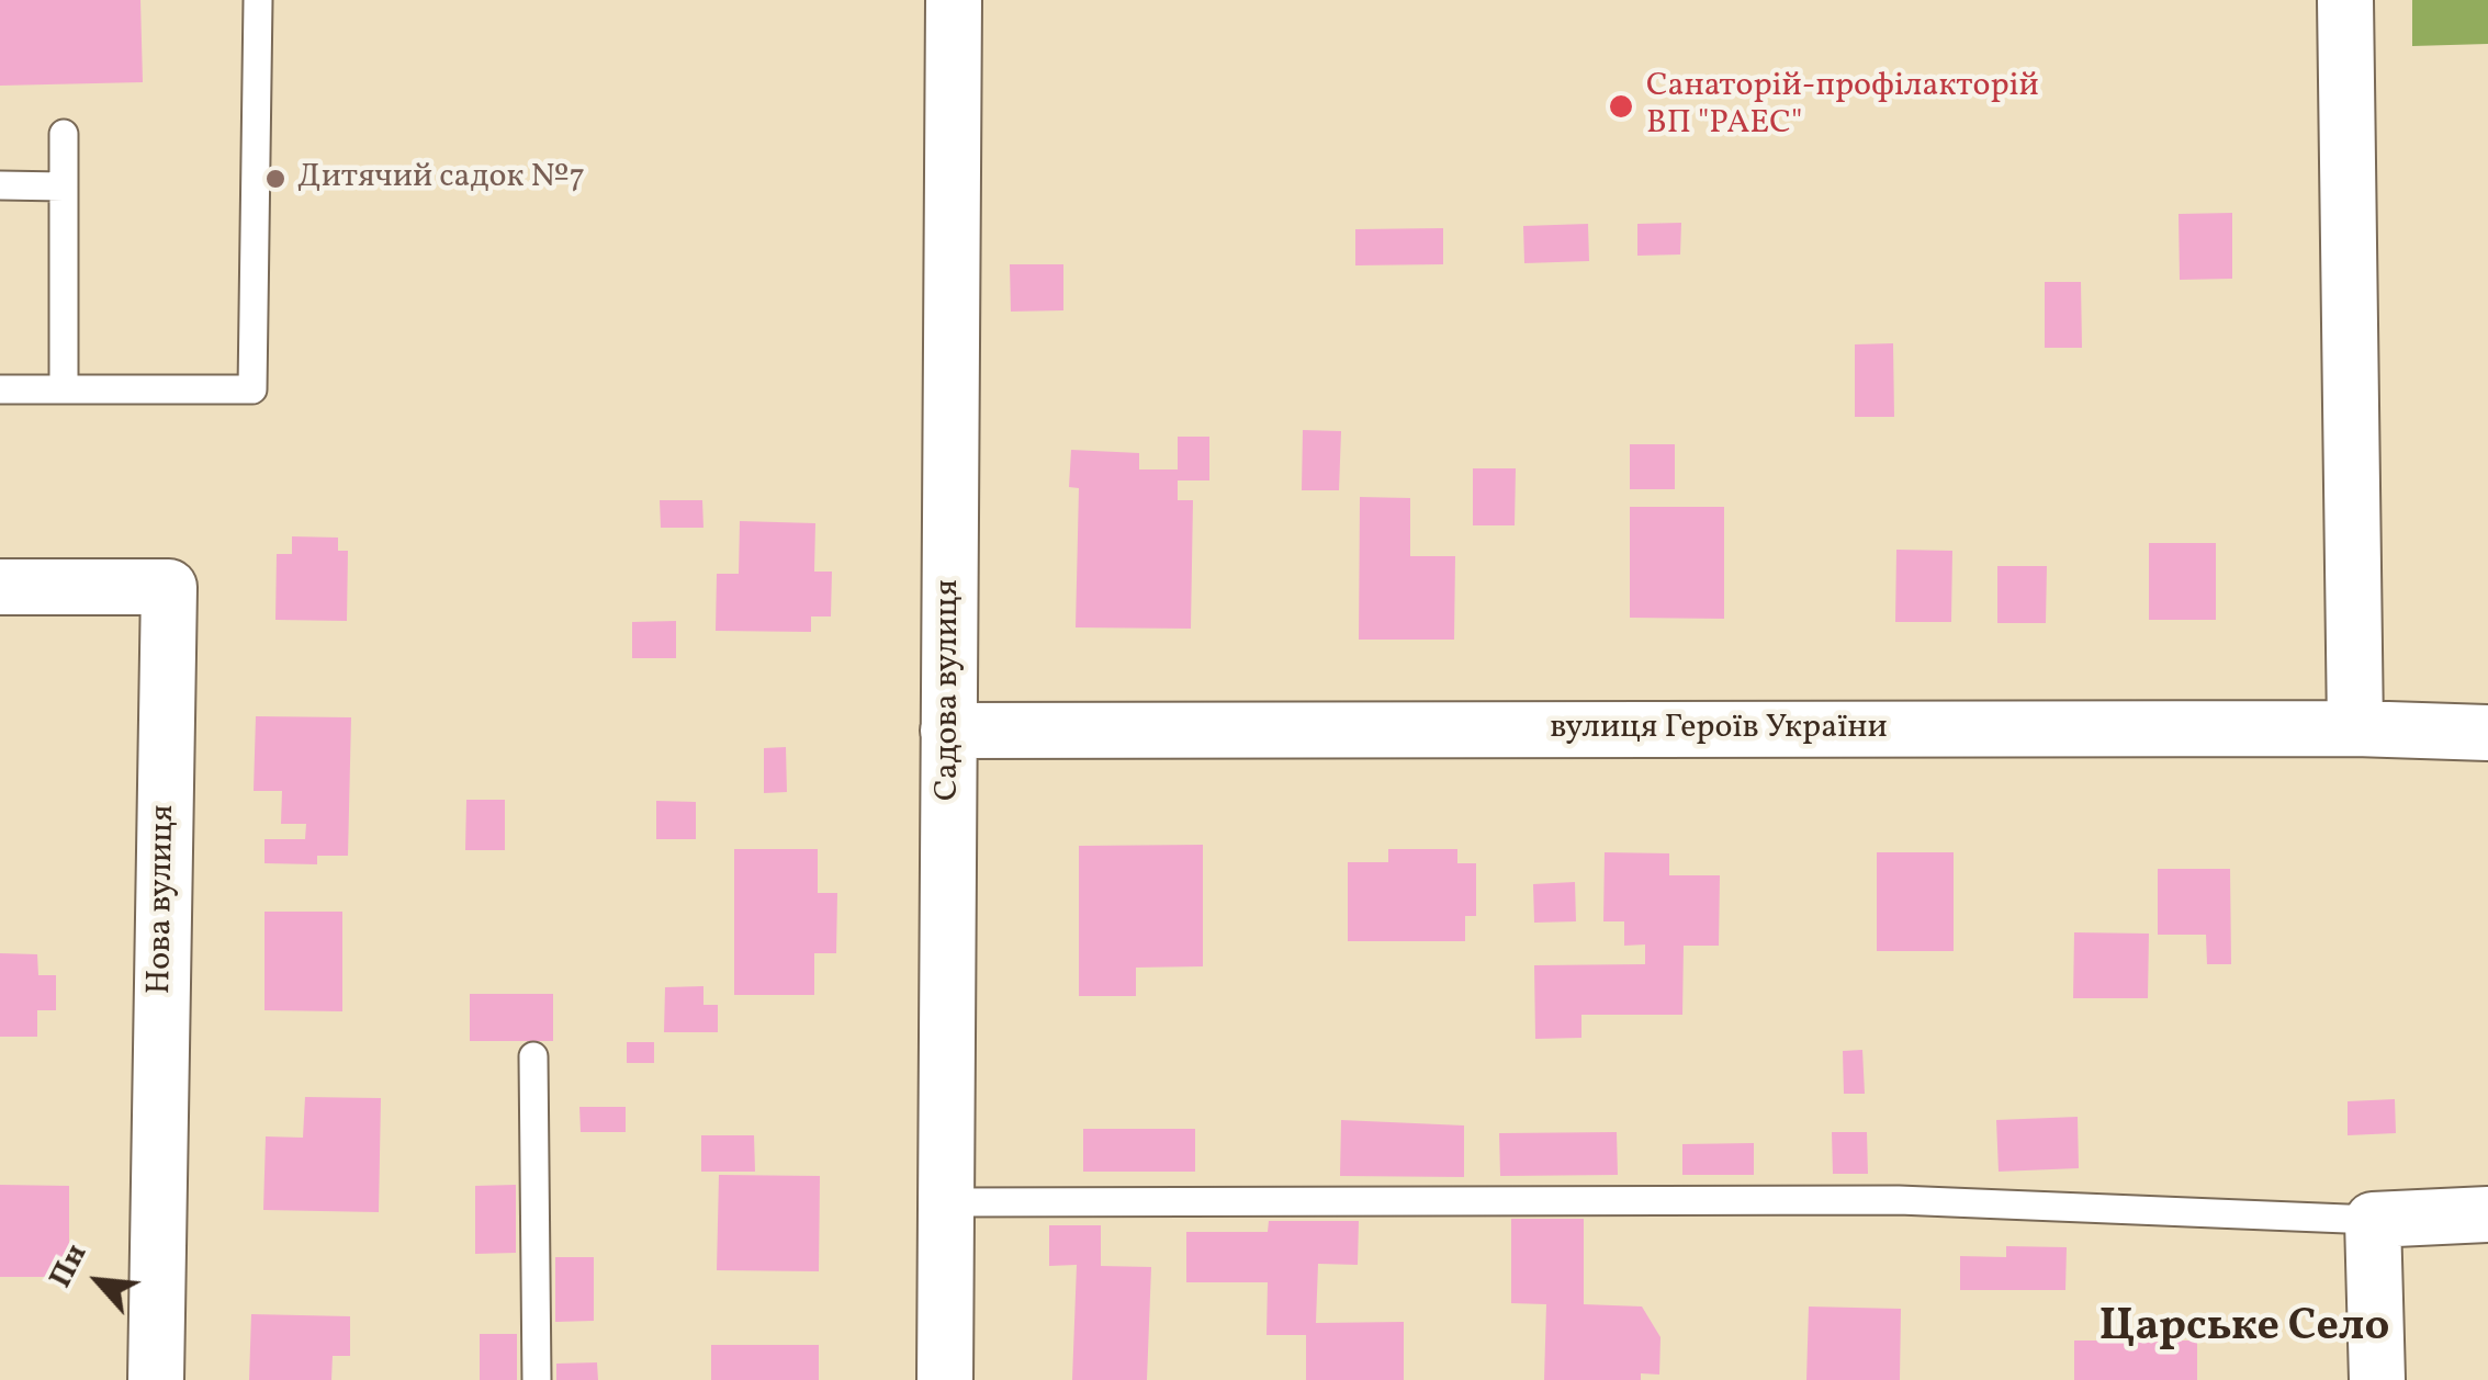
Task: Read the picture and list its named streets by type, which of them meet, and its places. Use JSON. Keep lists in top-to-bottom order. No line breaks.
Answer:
{"streets":{"street":["Садова вулиця","вулиця Героїв України","Нова вулиця"]},"crossings":[["Садова вулиця","вулиця Героїв України"]],"districts":["Царське Село"],"places":["Санаторій-профілакторій ВП \"РАЕС\"","Дитячий садок №7"],"north":"top left"}
